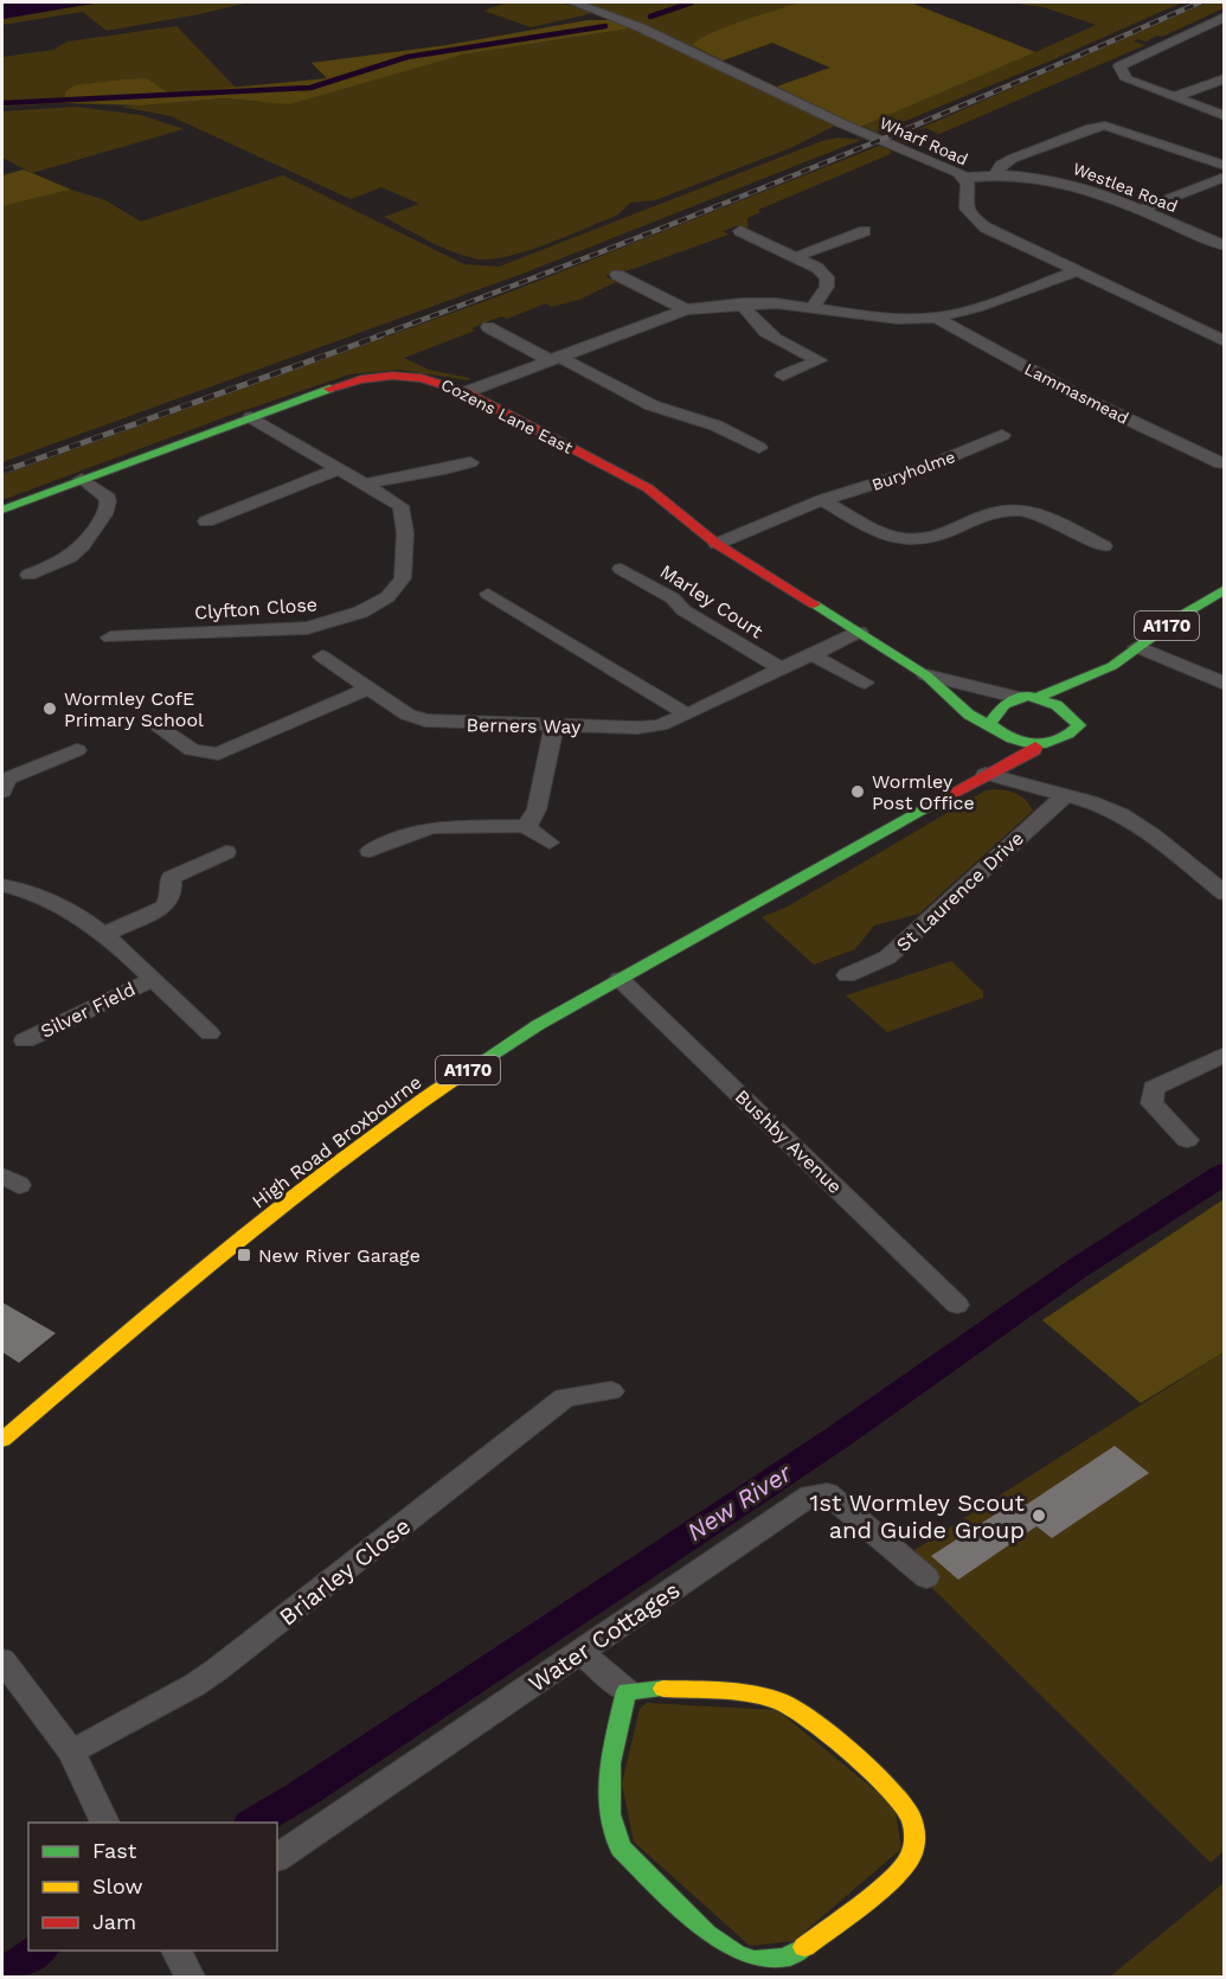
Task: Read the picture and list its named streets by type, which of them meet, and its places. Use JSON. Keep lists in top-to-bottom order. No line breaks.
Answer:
{"streets":{"street":["Wharf Road","Westlea Road","Lammasmead","Cozens Lane East","Buryholme","Marley Court","Clyfton Close","A1170","Berners Way","St Laurence Drive","Silver Field","High Road Broxbourne","Bushby Avenue","Briarley Close","Water Cottages"]},"crossings":[["Wharf Road","Westlea Road"],["Cozens Lane East","Buryholme"],["Cozens Lane East","Clyfton Close"],["Cozens Lane East","Berners Way"],["Cozens Lane East","High Road Broxbourne"],["Marley Court","Berners Way"],["High Road Broxbourne","Bushby Avenue"]],"water":["New River"],"places":{"other":["Wormley CofE Primary School","Wormley Post Office","1st Wormley Scout and Guide Group"],"transit":["New River Garage"]},"legend":["Fast","Slow","Jam"]}
